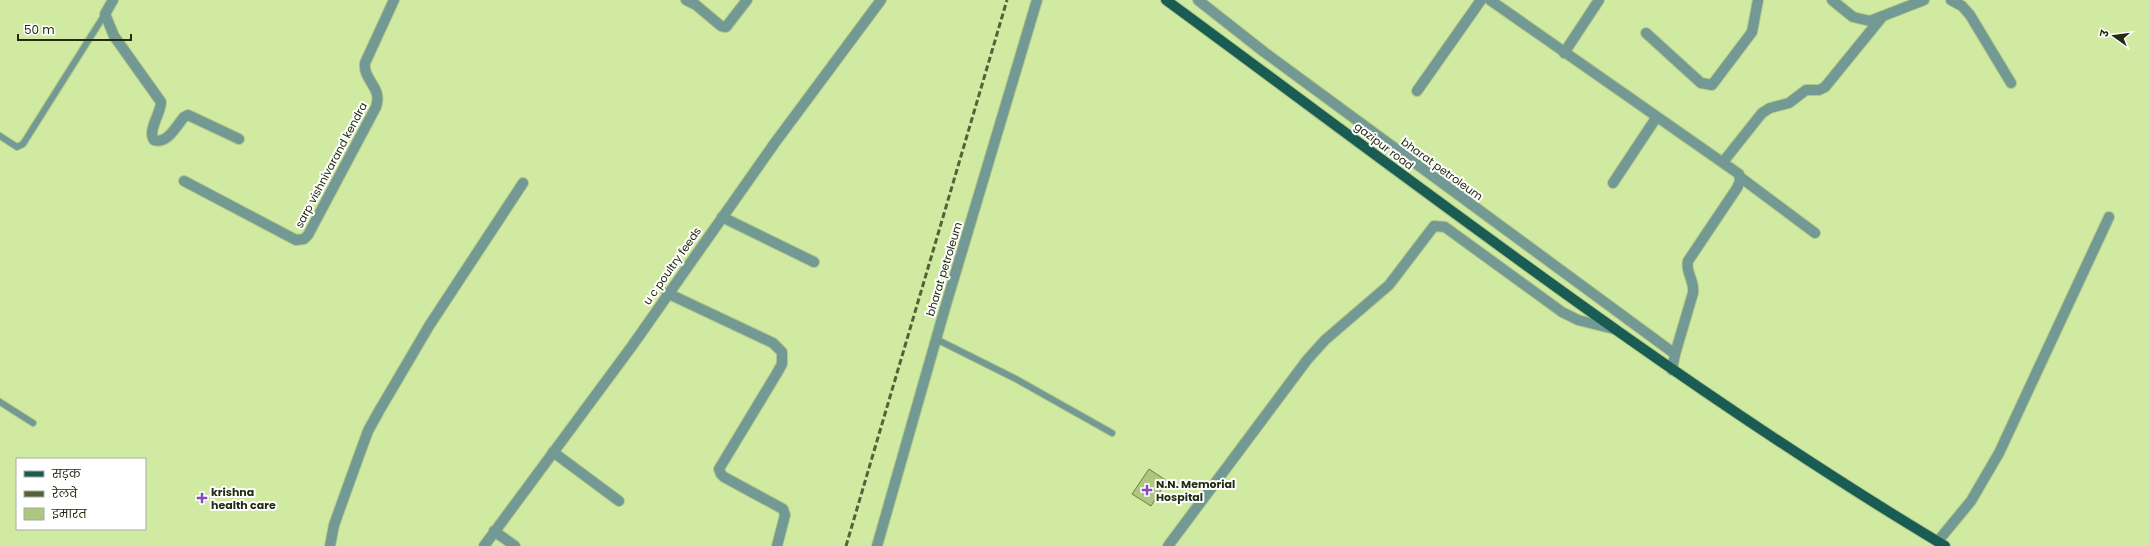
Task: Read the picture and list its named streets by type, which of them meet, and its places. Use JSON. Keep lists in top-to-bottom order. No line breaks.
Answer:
{"streets":{"main road":["gazipur road"],"street":["sarp vishnivarand kendra","bharat petroleum","u c poultry feeds"]},"places":{"health":["N.N. Memorial Hospital","krishna health care"]},"legend":["सड़क","रेलवे","इमारत"],"scale_bar":"50 m","north":"left"}
